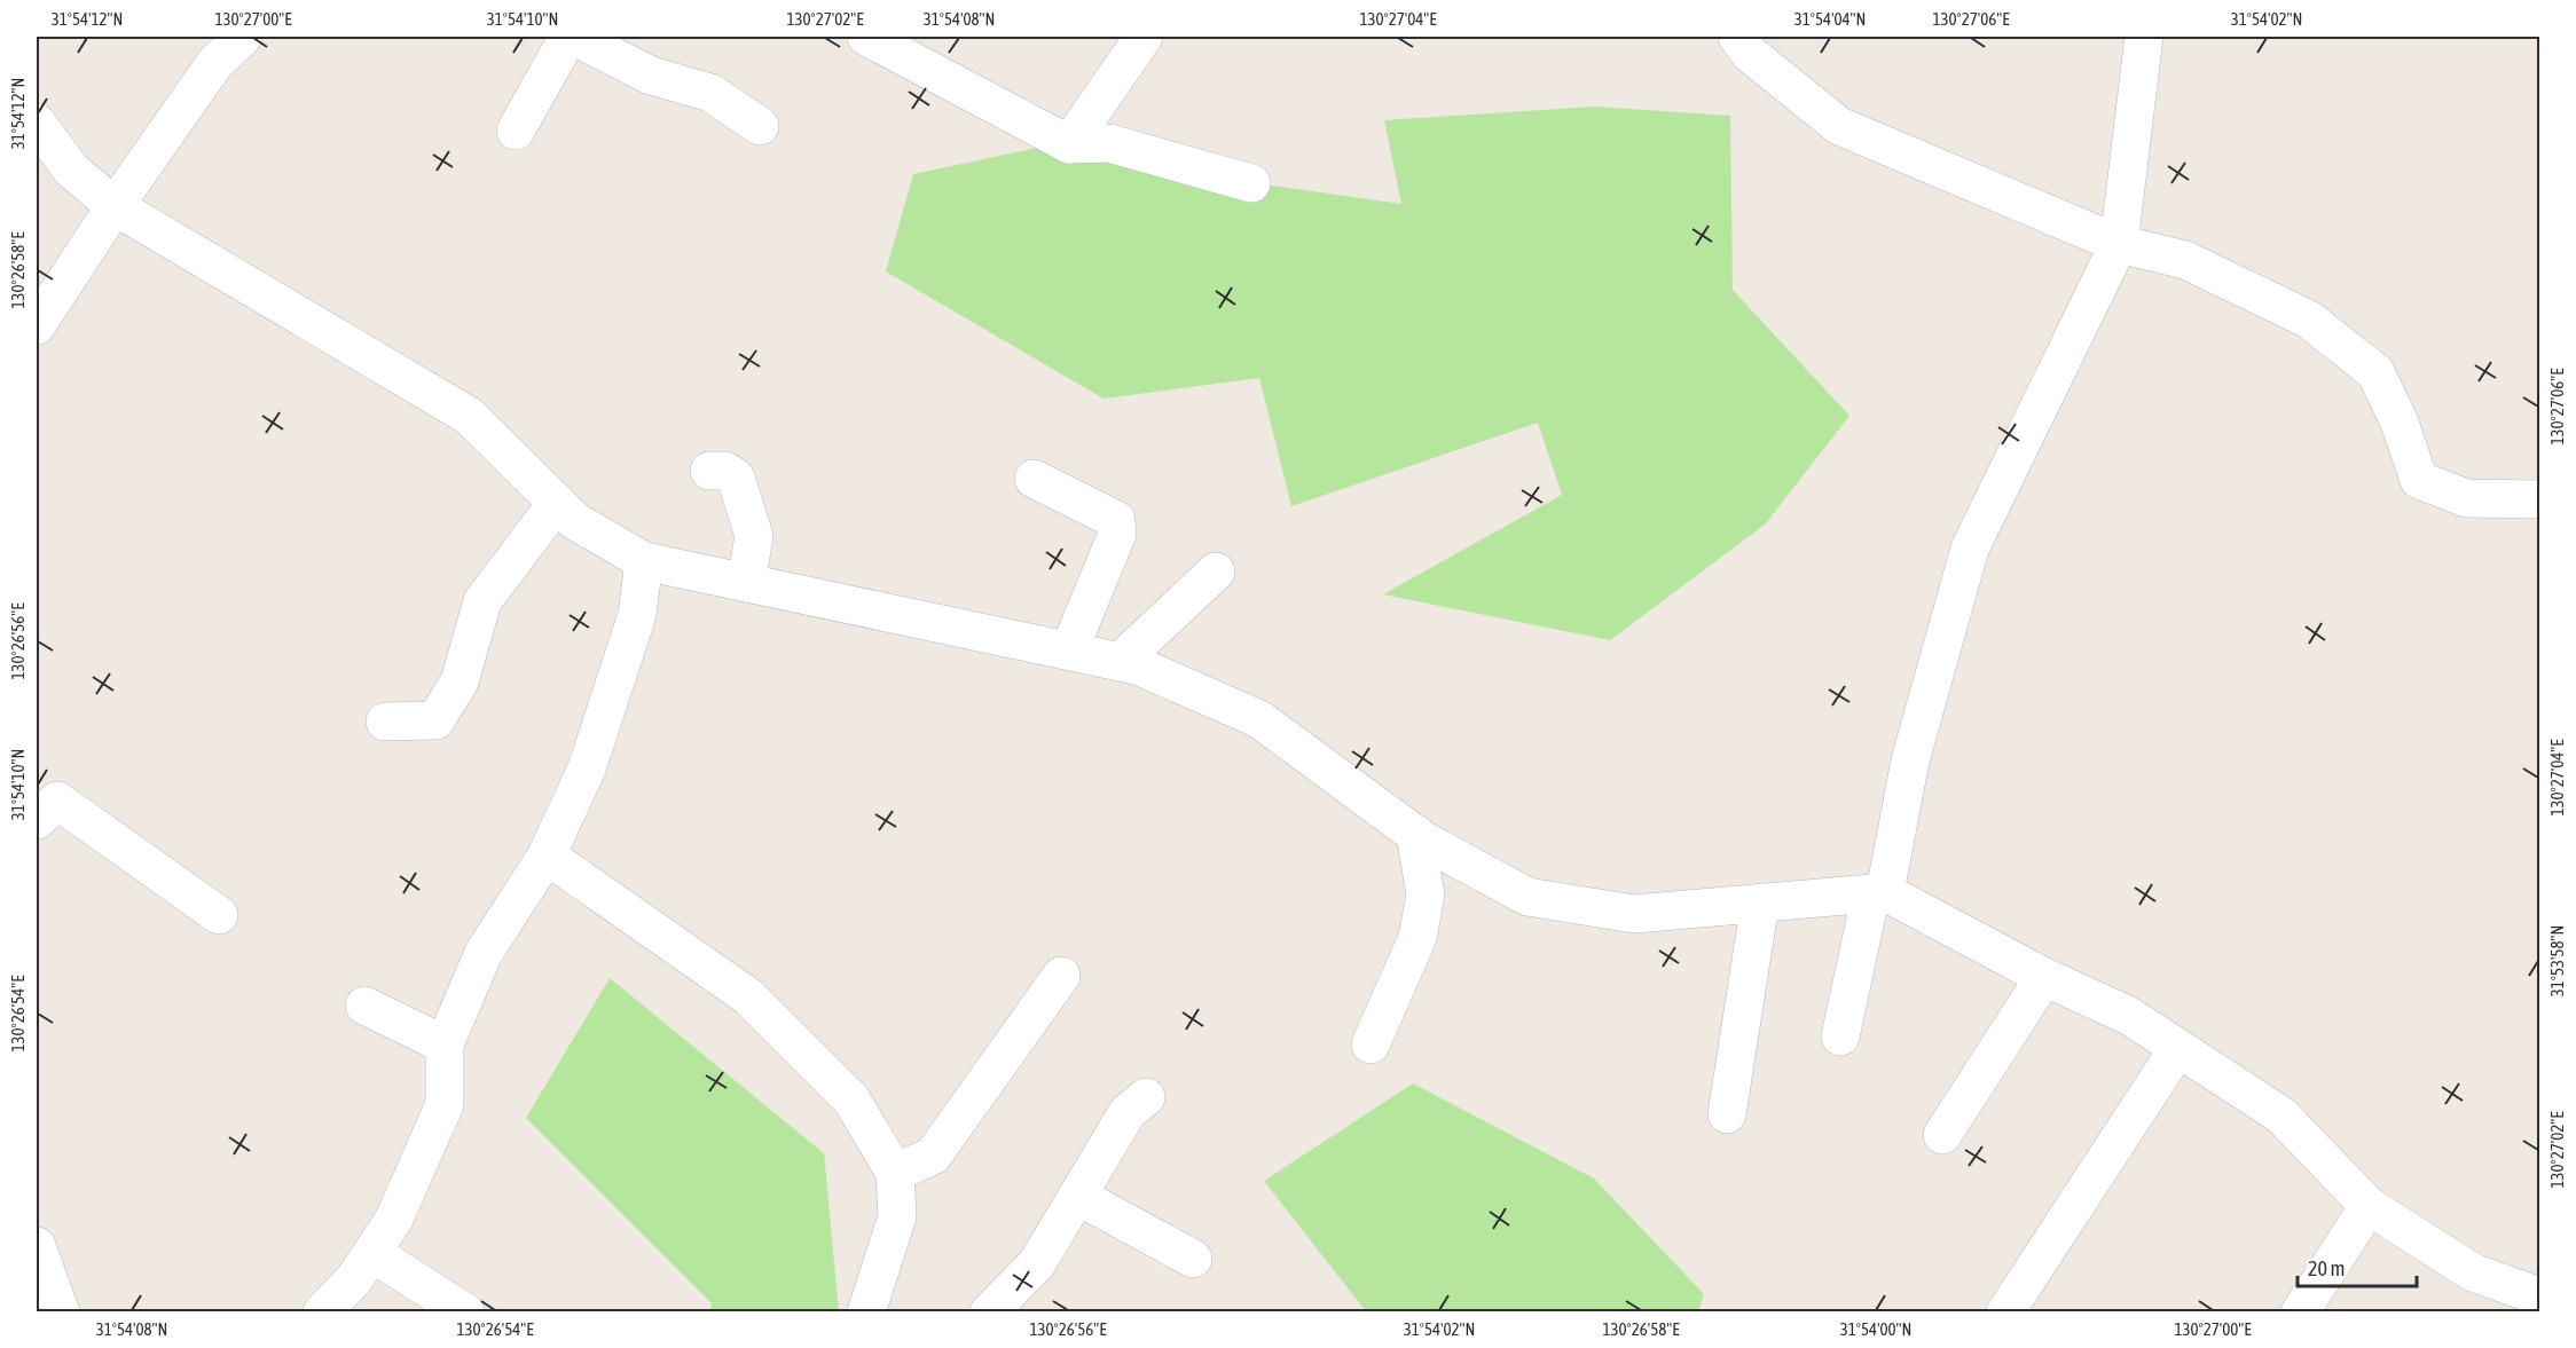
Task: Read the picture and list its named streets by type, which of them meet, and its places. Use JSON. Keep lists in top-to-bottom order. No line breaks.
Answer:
{"scale_bar":"20 m","coordinates":["31°54'12\"N","130°27'00\"E","31°54'10\"N","130°27'02\"E","31°54'08\"N","130°27'04\"E","31°54'04\"N","130°27'06\"E","31°54'02\"N","130°26'58\"E","130°26'56\"E","31°53'58\"N","130°26'54\"E","31°54'00\"N"]}
